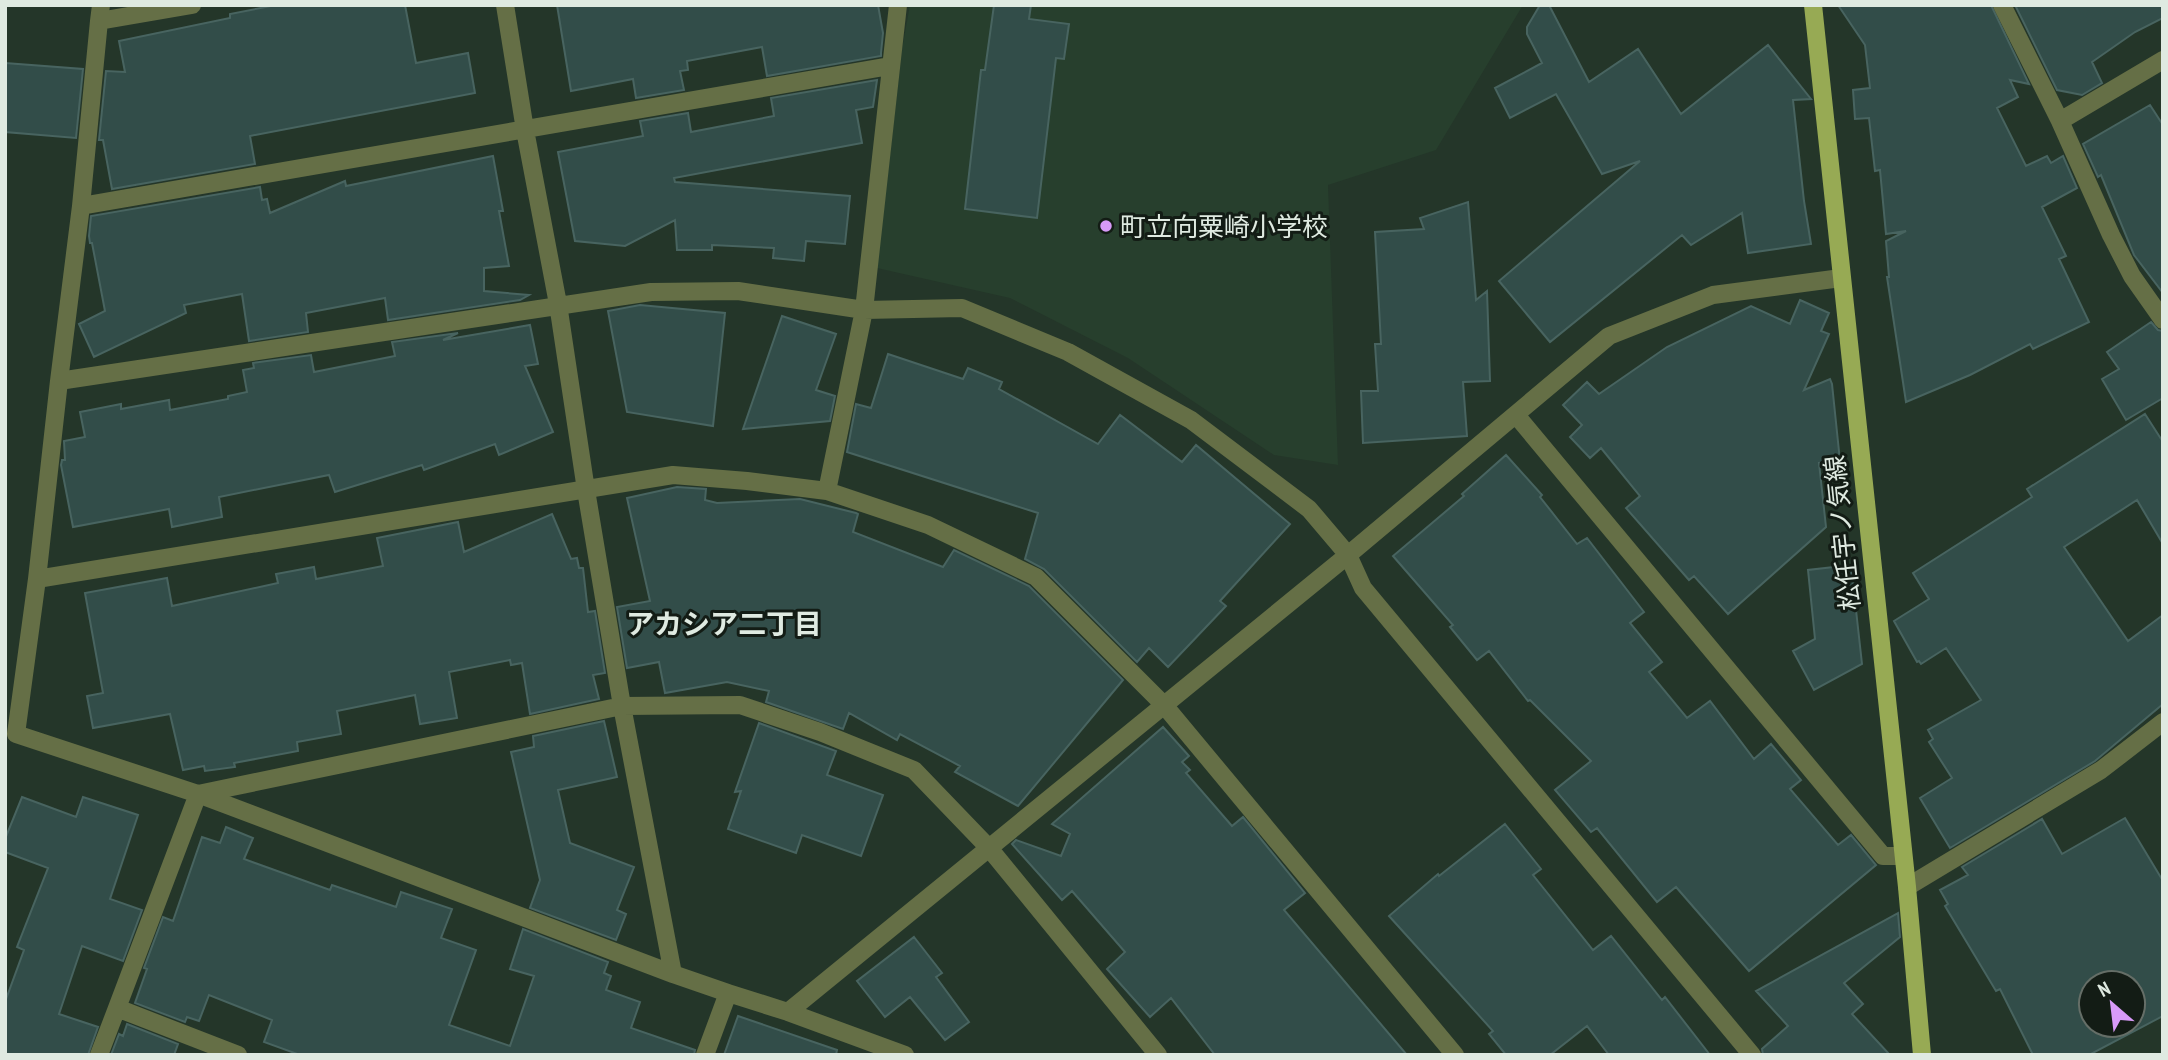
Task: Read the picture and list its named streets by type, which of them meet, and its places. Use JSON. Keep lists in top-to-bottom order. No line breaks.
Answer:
{"streets":{"main road":["松任宇ノ気線"]},"districts":["アカシア二丁目"],"places":["町立向粟崎小学校"],"north":"top left"}
